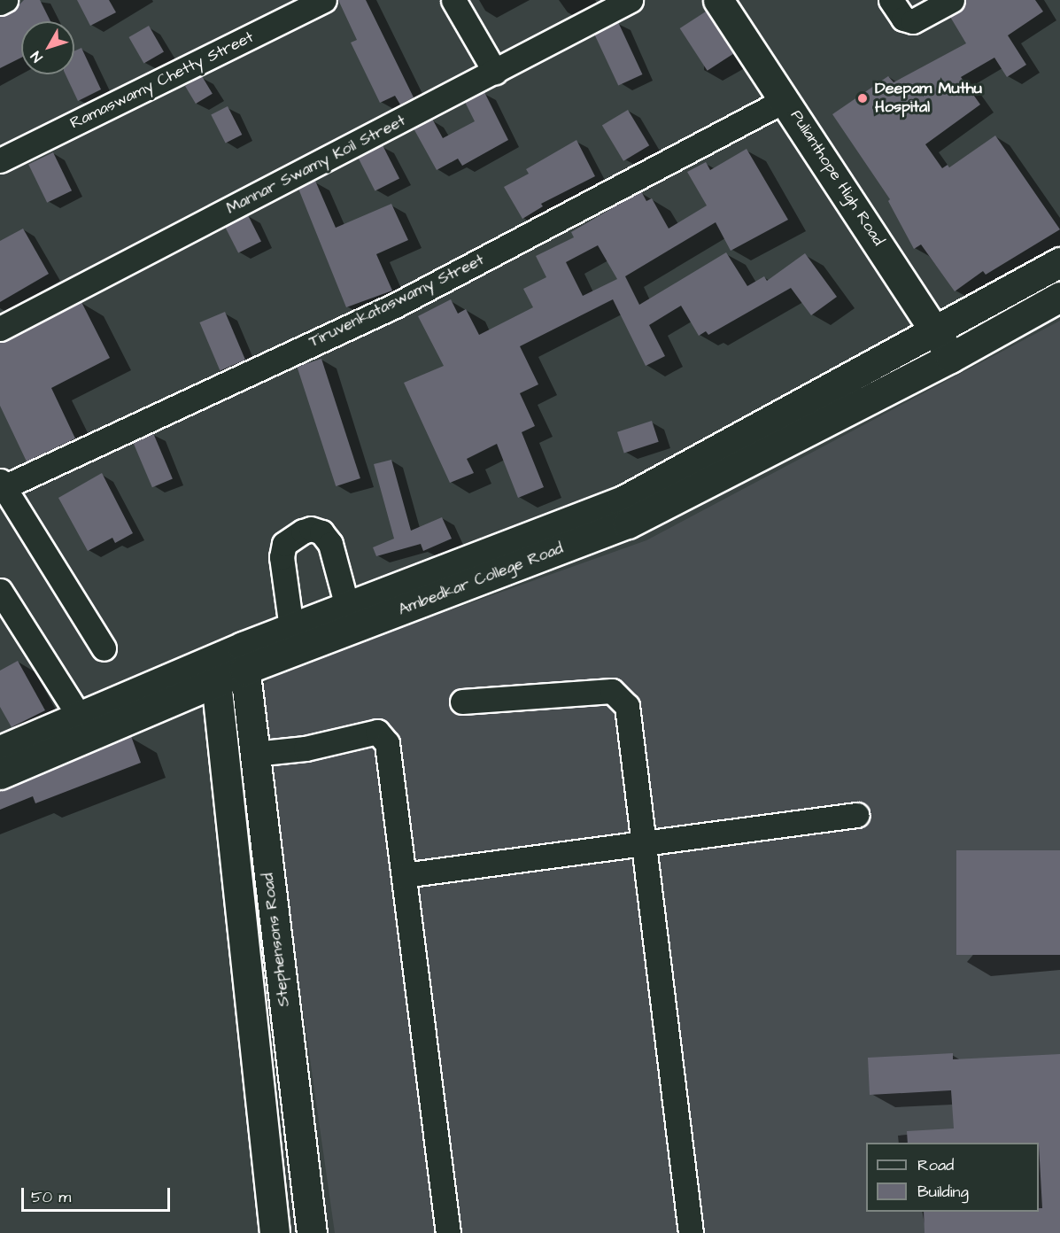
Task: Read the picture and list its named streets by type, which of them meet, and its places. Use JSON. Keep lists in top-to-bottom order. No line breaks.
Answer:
{"streets":{"main road":["Pulianthope High Road","Ambedkar College Road","Stephensons Road"],"street":["Ramaswamy Chetty Street","Mannar Swamy Koil Street","Tiruvenkataswamy Street"]},"crossings":[["Pulianthope High Road","Tiruvenkataswamy Street"],["Pulianthope High Road","Ambedkar College Road"],["Ambedkar College Road","Stephensons Road"]],"places":["Deepam Muthu Hospital"],"legend":["Road","Building"],"scale_bar":"50 m","north":"bottom left"}
